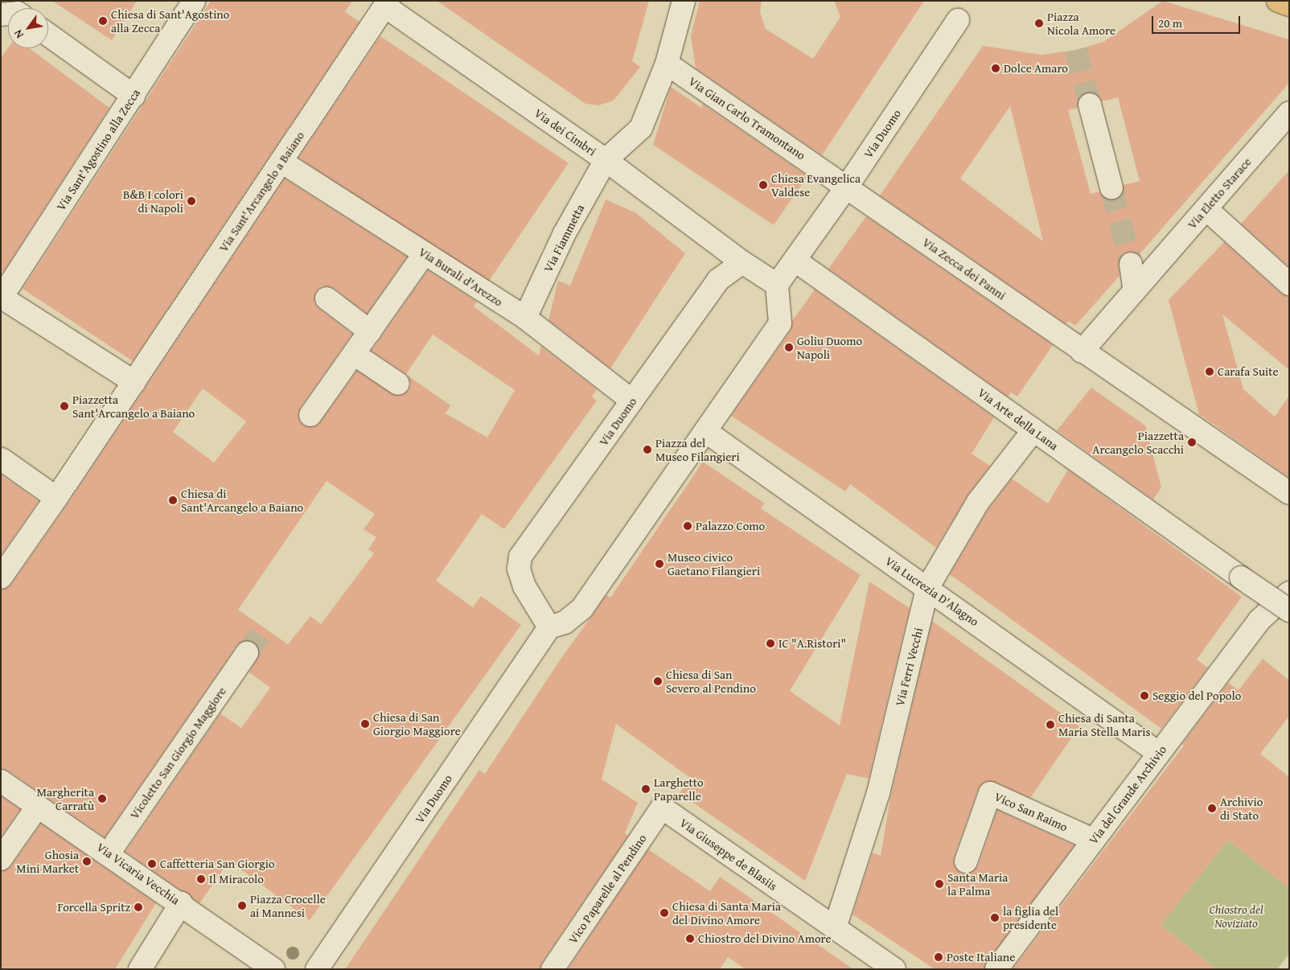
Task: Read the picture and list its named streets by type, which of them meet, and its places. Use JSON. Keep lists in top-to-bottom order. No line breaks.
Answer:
{"streets":{"street":["Via Gian Carlo Tramontano","Via dei Cimbri","Via Duomo","Via Sant'Agostino alla Zecca","Via Sant'Arcangelo a Baiano","Via Eletto Starace","Via Fiammetta","Via Zecca dei Panni","Via Burali d'Arezzo","Via Arte della Lana","Via Lucrezia D'Alagno","Via Ferri Vecchi","Vicoletto San Giorgio Maggiore","Via del Grande Archivio","Vico San Raimo","Via Giuseppe de Blasiis","Via Vicaria Vecchia","Vico Paparelle al Pendino"]},"crossings":[["Via Gian Carlo Tramontano","Via Duomo"],["Via Gian Carlo Tramontano","Via Fiammetta"],["Via Gian Carlo Tramontano","Via Zecca dei Panni"],["Via dei Cimbri","Via Duomo"],["Via dei Cimbri","Via Sant'Arcangelo a Baiano"],["Via dei Cimbri","Via Fiammetta"],["Via Duomo","Via Zecca dei Panni"],["Via Duomo","Via Burali d'Arezzo"],["Via Duomo","Via Arte della Lana"],["Via Sant'Arcangelo a Baiano","Via Burali d'Arezzo"],["Via Eletto Starace","Via Zecca dei Panni"],["Via Fiammetta","Via Burali d'Arezzo"],["Via Arte della Lana","Via Ferri Vecchi"],["Via Lucrezia D'Alagno","Via Ferri Vecchi"],["Via Lucrezia D'Alagno","Via del Grande Archivio"],["Via Ferri Vecchi","Via Giuseppe de Blasiis"],["Vicoletto San Giorgio Maggiore","Via Vicaria Vecchia"],["Via del Grande Archivio","Vico San Raimo"],["Via Giuseppe de Blasiis","Vico Paparelle al Pendino"]],"parks":["Chiostro del Noviziato"],"places":["Chiesa di Sant'Agostino alla Zecca","Piazza Nicola Amore","Dolce Amaro","Chiesa Evangelica Valdese","B&B I colori di Napoli","Goliu Duomo Napoli","Carafa Suite","Piazzetta Sant'Arcangelo a Baiano","Piazzetta Arcangelo Scacchi","Piazza del Museo Filangieri","Chiesa di Sant'Arcangelo a Baiano","Palazzo Como","Museo civico Gaetano Filangieri","IC \"A.Ristori\"","Chiesa di San Severo al Pendino","Seggio del Popolo","Chiesa di San Giorgio Maggiore","Chiesa di Santa Maria Stella Maris","Larghetto Paparelle","Margherita Carratù","Archivio di Stato","Ghosia Mini Market","Caffetteria San Giorgio","Il Miracolo","Santa Maria la Palma","Piazza Crocelle ai Mannesi","Forcella Spritz","Chiesa di Santa Maria del Divino Amore","la figlia del presidente","Chiostro del Divino Amore","Poste Italiane"],"scale_bar":"20 m","north":"bottom left"}
